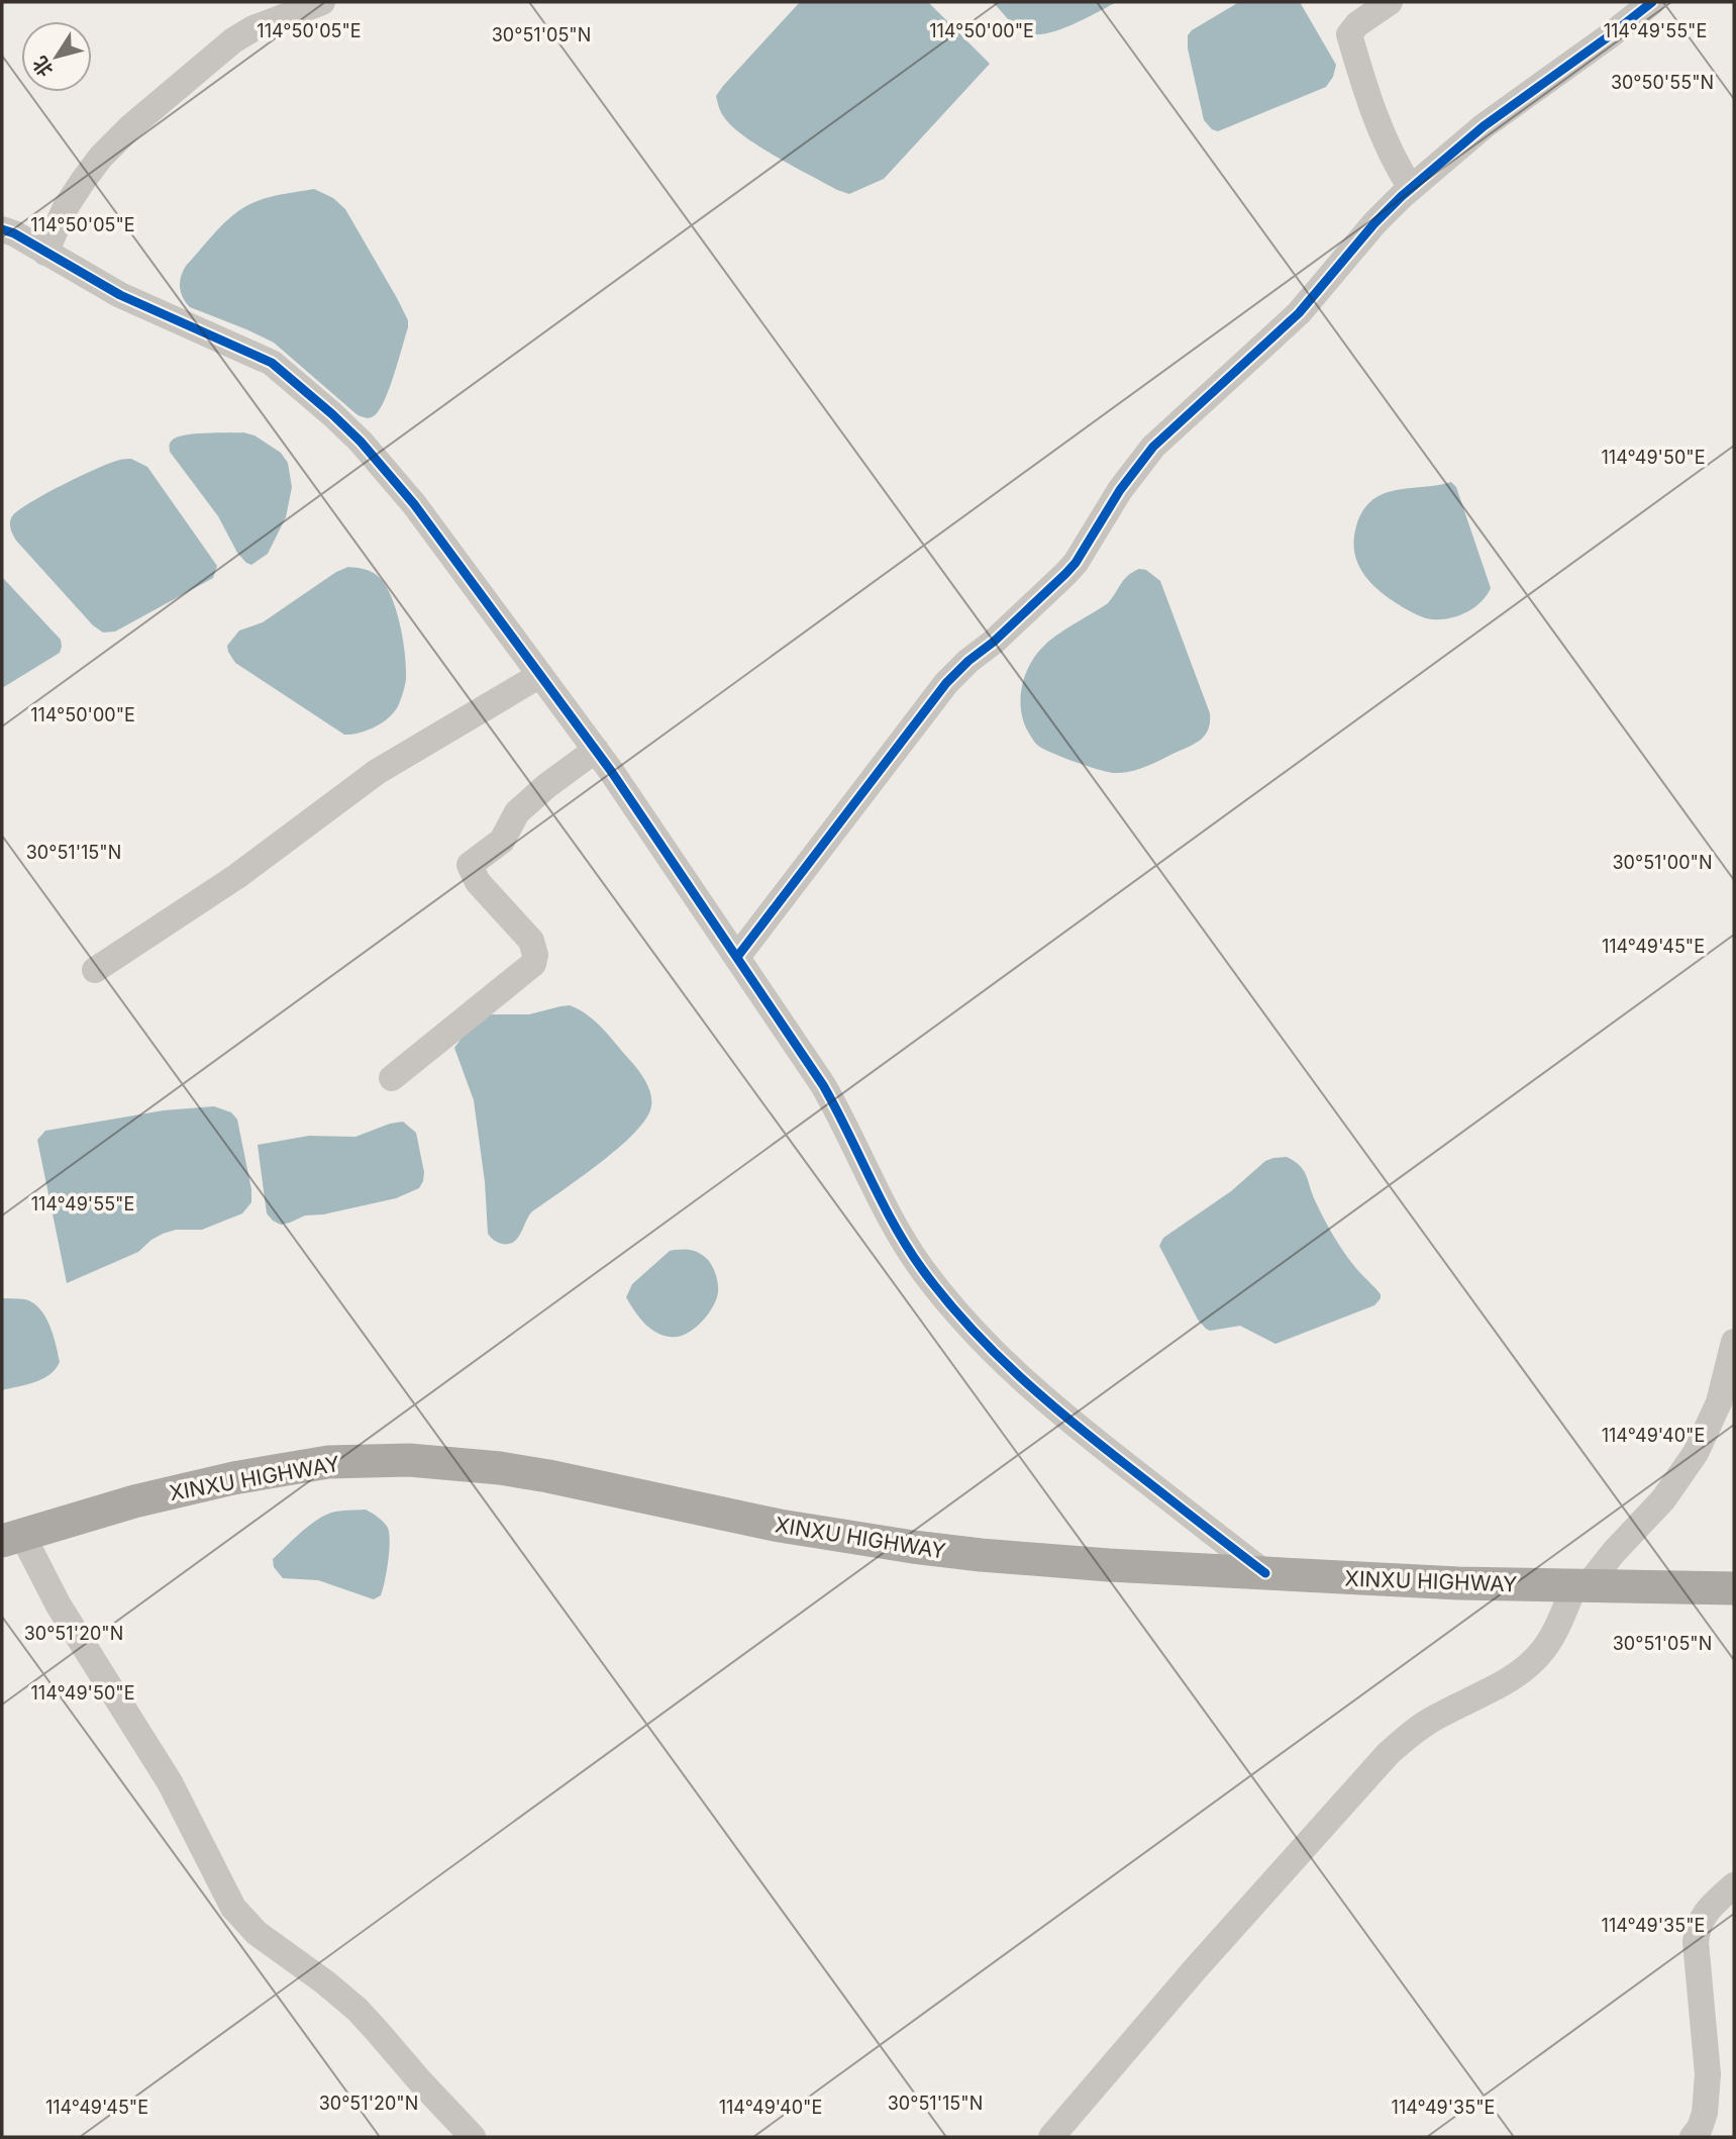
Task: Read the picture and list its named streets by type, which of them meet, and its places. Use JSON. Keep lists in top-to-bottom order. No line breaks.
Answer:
{"streets":{"main road":["XINXU HIGHWAY"]},"north":"bottom left","coordinates":["114°50'05\"E","114°50'00\"E","114°49'55\"E","30°51'05\"N","30°50'55\"N","114°49'50\"E","30°51'15\"N","30°51'00\"N","114°49'45\"E","114°49'40\"E","30°51'20\"N","114°49'35\"E"]}
